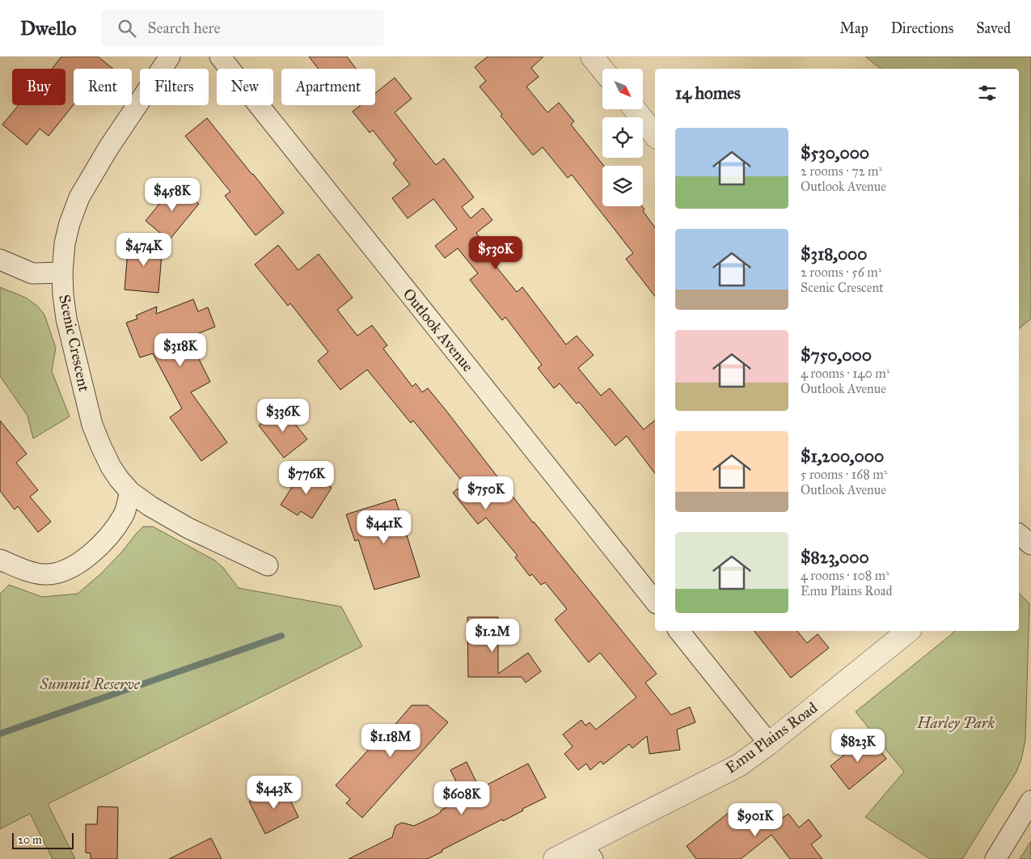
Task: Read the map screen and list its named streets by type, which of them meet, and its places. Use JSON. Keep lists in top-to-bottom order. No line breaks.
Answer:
{"streets":{"street":["Outlook Avenue","Scenic Crescent","Emu Plains Road"]},"parks":["Summit Reserve","Harley Park"],"scale_bar":"20 m","north":"bottom right","page":{"header":"Dwello","search":"Search here","nav":["Map","Directions","Saved"],"chip":["Buy","Rent","Filters","New","Apartment"],"heading":"14 homes","list":[{"name":"$530,000","note":"2 rooms · 72 m² · Outlook Avenue"},{"name":"$318,000","note":"2 rooms · 56 m² · Scenic Crescent"},{"name":"$750,000","note":"4 rooms · 140 m² · Outlook Avenue"},{"name":"$1,200,000","note":"5 rooms · 168 m² · Outlook Avenue"},{"name":"$823,000","note":"4 rooms · 108 m² · Emu Plains Road"}],"price":["$458K","$474K","$530K","$318K","$336K","$776K","$750K","$441K","$1.2M","$1.18M","$823K","$443K","$608K","$901K"],"scale":"20 m"}}
